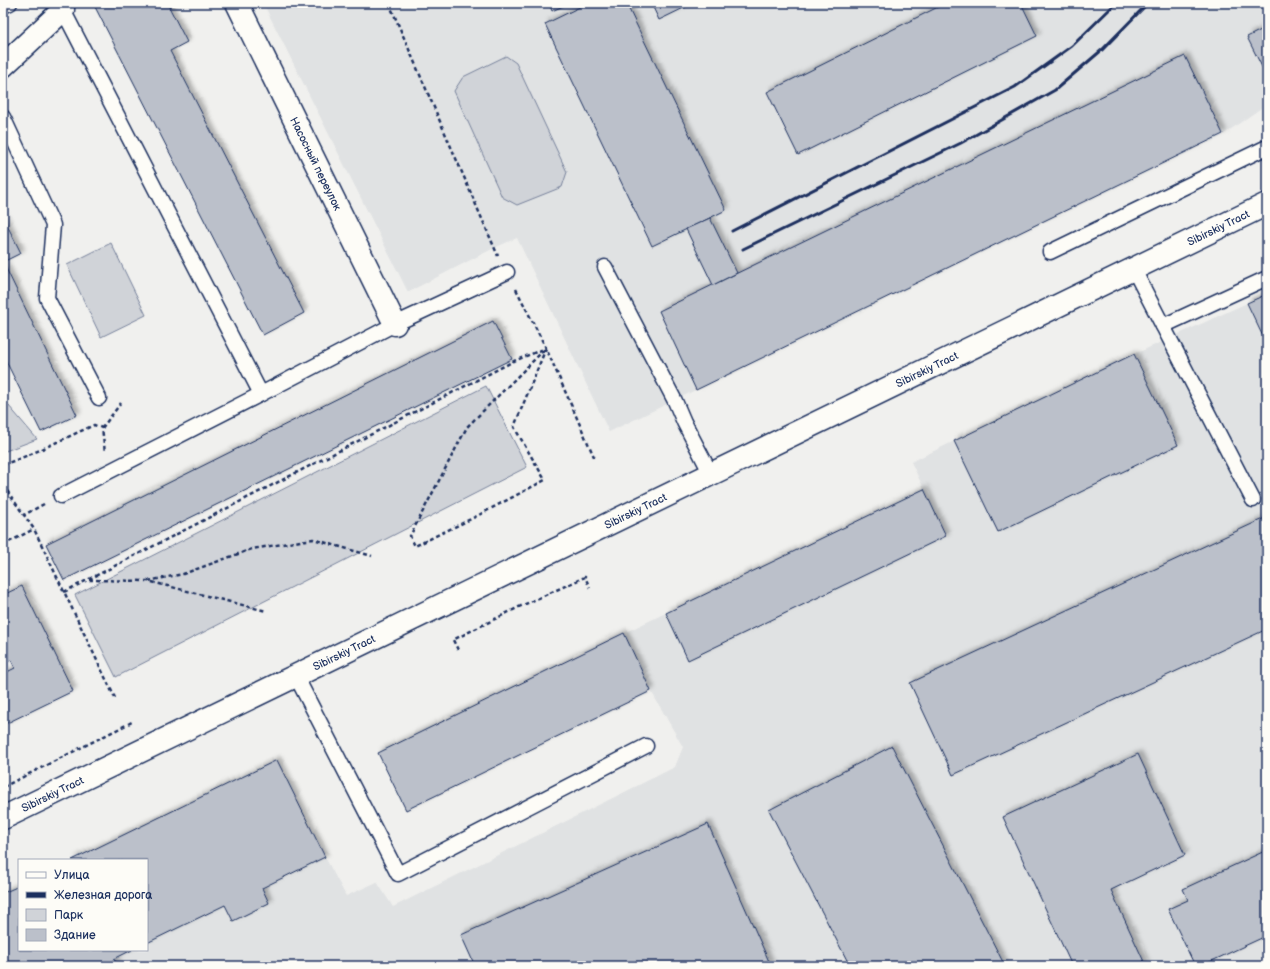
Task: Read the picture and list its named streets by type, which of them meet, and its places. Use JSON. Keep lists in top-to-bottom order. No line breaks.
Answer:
{"streets":{"main road":["Насосный переулок","Sibirskiy Tract"]},"legend":["Улица","Железная дорога","Парк","Здание"]}
